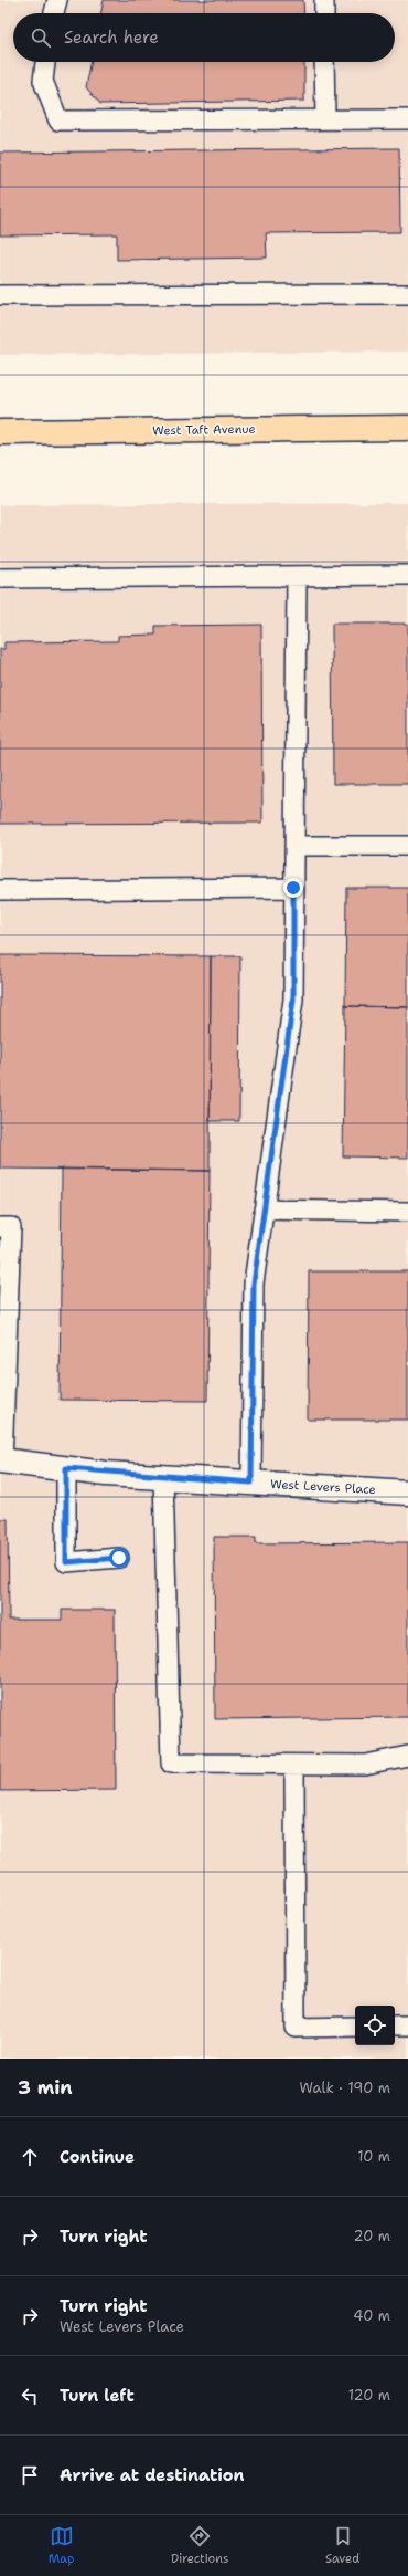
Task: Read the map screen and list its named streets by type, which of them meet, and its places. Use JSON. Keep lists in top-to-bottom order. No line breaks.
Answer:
{"streets":{"main road":["West Taft Avenue"],"street":["West Levers Place"]},"page":{"search":"Search here","heading":["3 min","Walk · 190 m"],"list":[["Continue","10 m"],["Turn right","20 m"],["Turn right","West Levers Place","40 m"],["Turn left","120 m"],"Arrive at destination"],"nav":["Map","Directions","Saved"]}}
